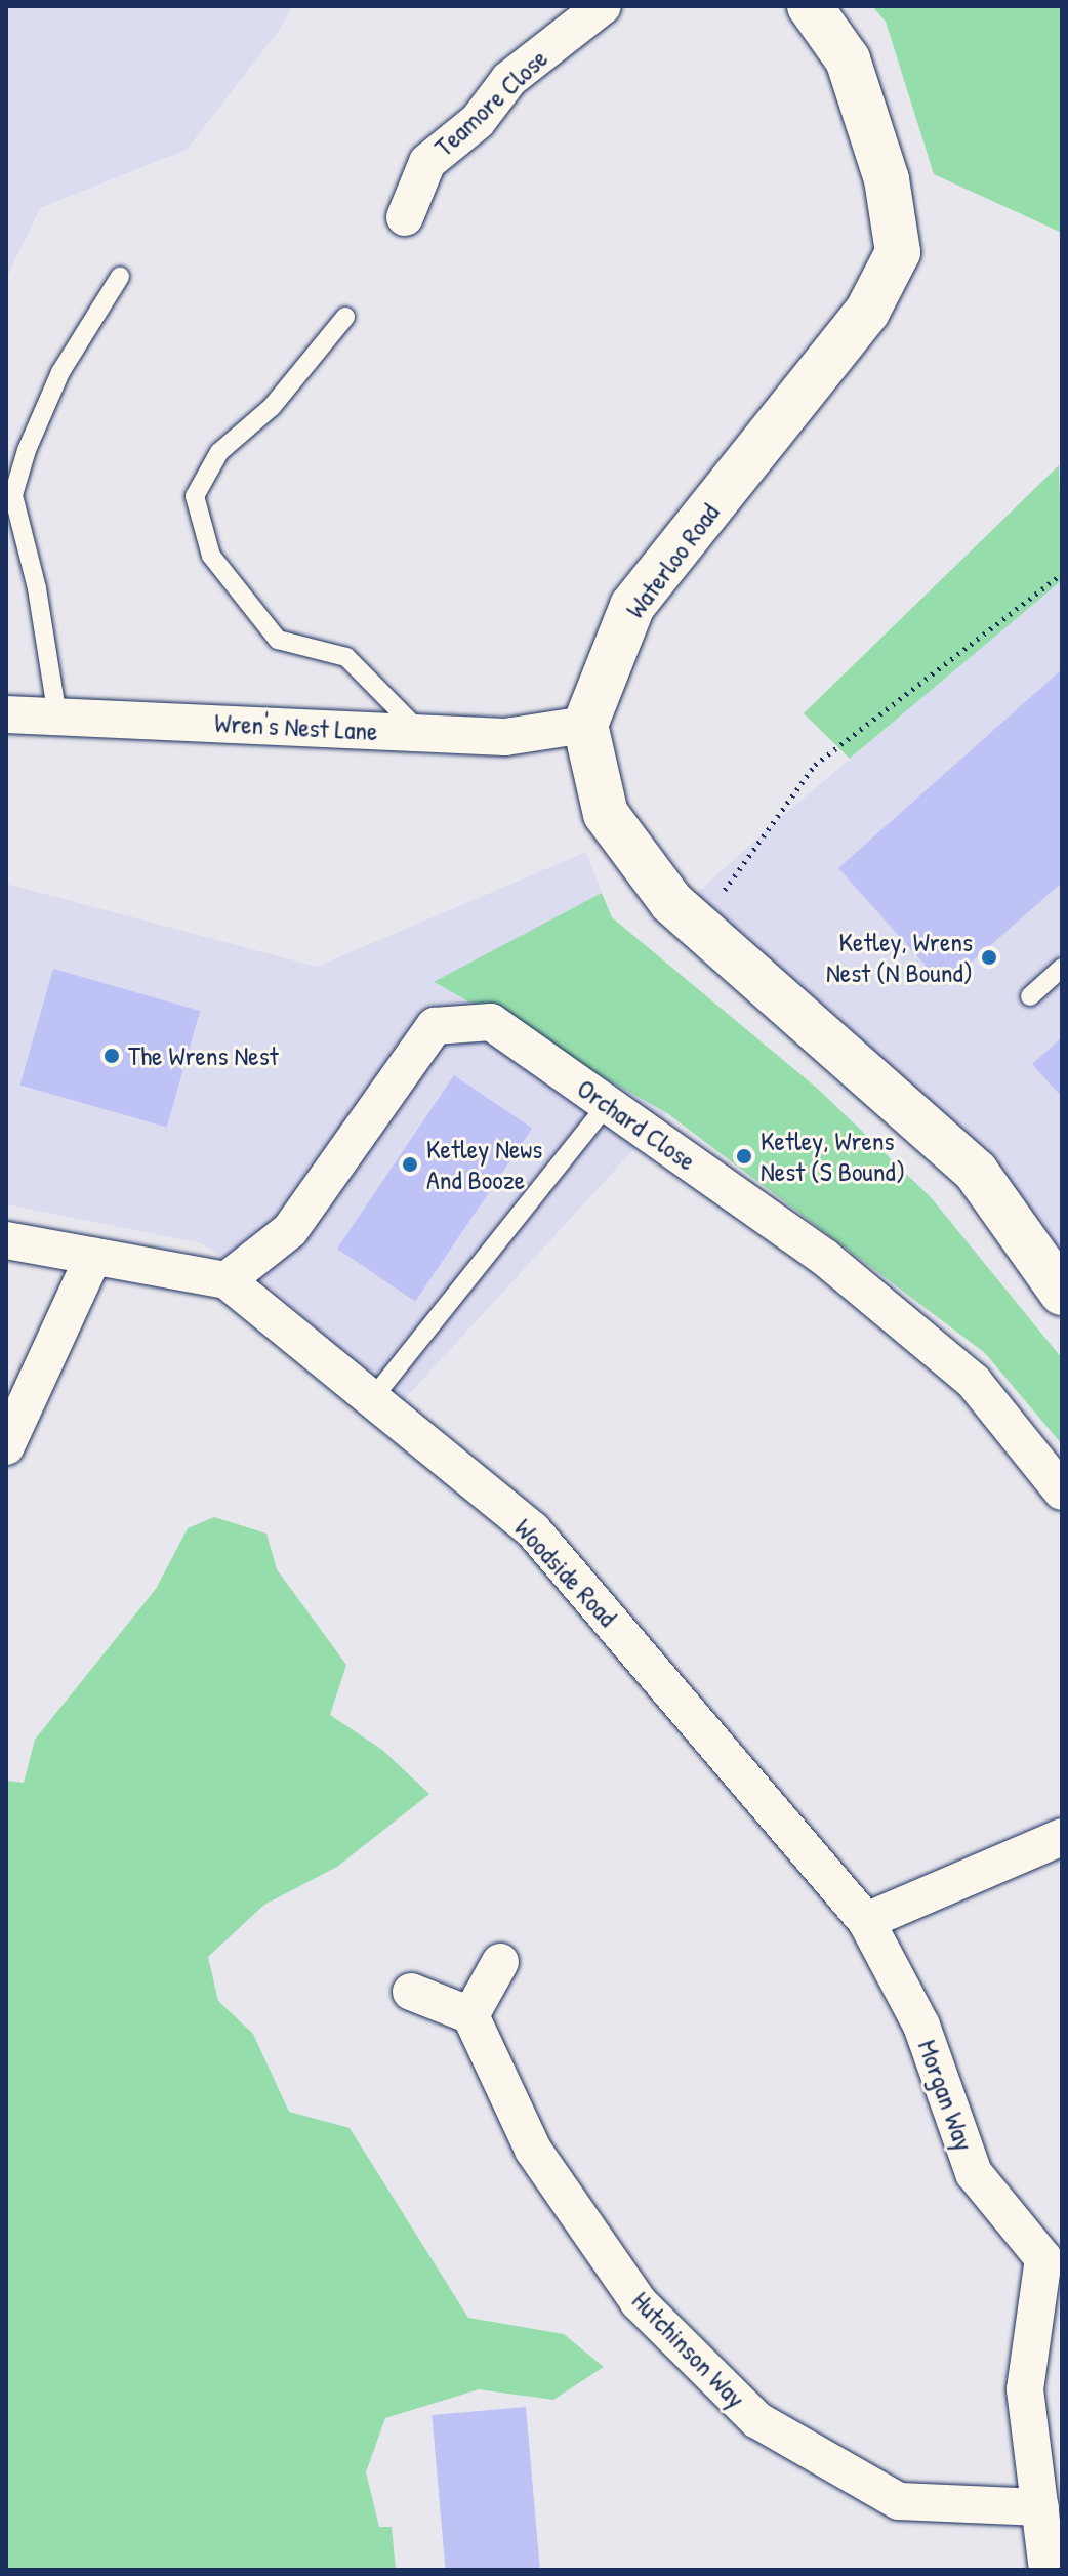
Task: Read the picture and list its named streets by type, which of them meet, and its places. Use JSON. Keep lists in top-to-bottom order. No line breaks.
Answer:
{"streets":{"street":["Teamore Close","Waterloo Road","Wren's Nest Lane","Orchard Close","Woodside Road","Morgan Way","Hutchinson Way"]},"crossings":[["Waterloo Road","Wren's Nest Lane"],["Orchard Close","Woodside Road"],["Woodside Road","Morgan Way"],["Morgan Way","Hutchinson Way"]],"places":["Ketley, Wrens Nest (N Bound)","The Wrens Nest","Ketley, Wrens Nest (S Bound)","Ketley News And Booze"]}
